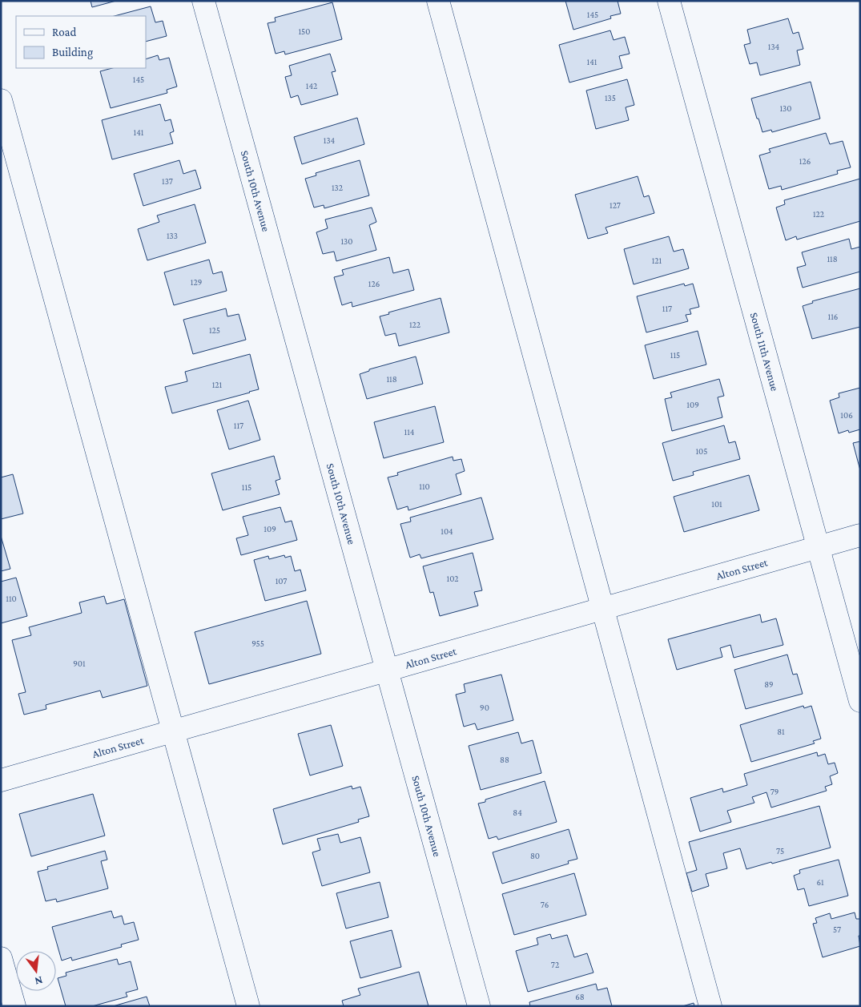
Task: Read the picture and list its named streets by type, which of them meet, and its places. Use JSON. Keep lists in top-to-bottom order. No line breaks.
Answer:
{"streets":{"street":["South 10th Avenue","South 11th Avenue","Alton Street"]},"crossings":[["South 10th Avenue","Alton Street"],["South 11th Avenue","Alton Street"]],"house_numbers":["145","150","134","141","145","142","135","130","141","134","126","137","132","127","122","133","130","118","121","129","126","117","116","122","125","115","118","121","109","106","117","114","105","110","115","101","109","104","102","107","110","955","901","89","90","81","88","79","84","75","80","61","76","57","72","68"],"legend":["Road","Building"],"north":"bottom"}
